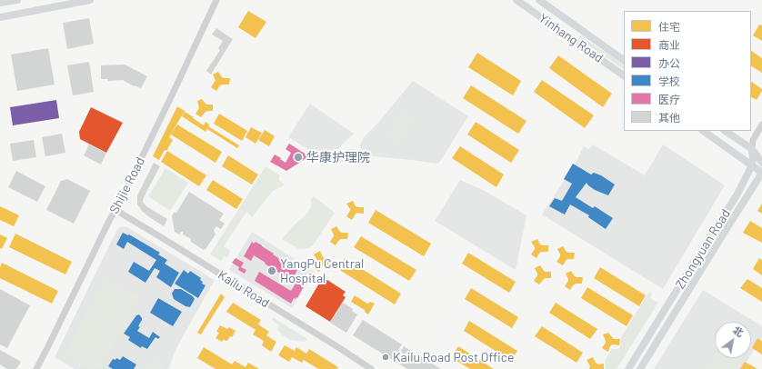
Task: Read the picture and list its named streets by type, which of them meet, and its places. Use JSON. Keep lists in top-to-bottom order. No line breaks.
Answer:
{"streets":{"main road":["Yinhang Road","Zhongyuan Road"],"street":["Shijie Road","Kailu Road"]},"crossings":[["Shijie Road","Kailu Road"]],"places":["华康护理院","YangPu Central Hospital","Kailu Road Post Office"],"legend":["住宅","商业","办公","学校","医疗","其他"],"north":"top right"}
